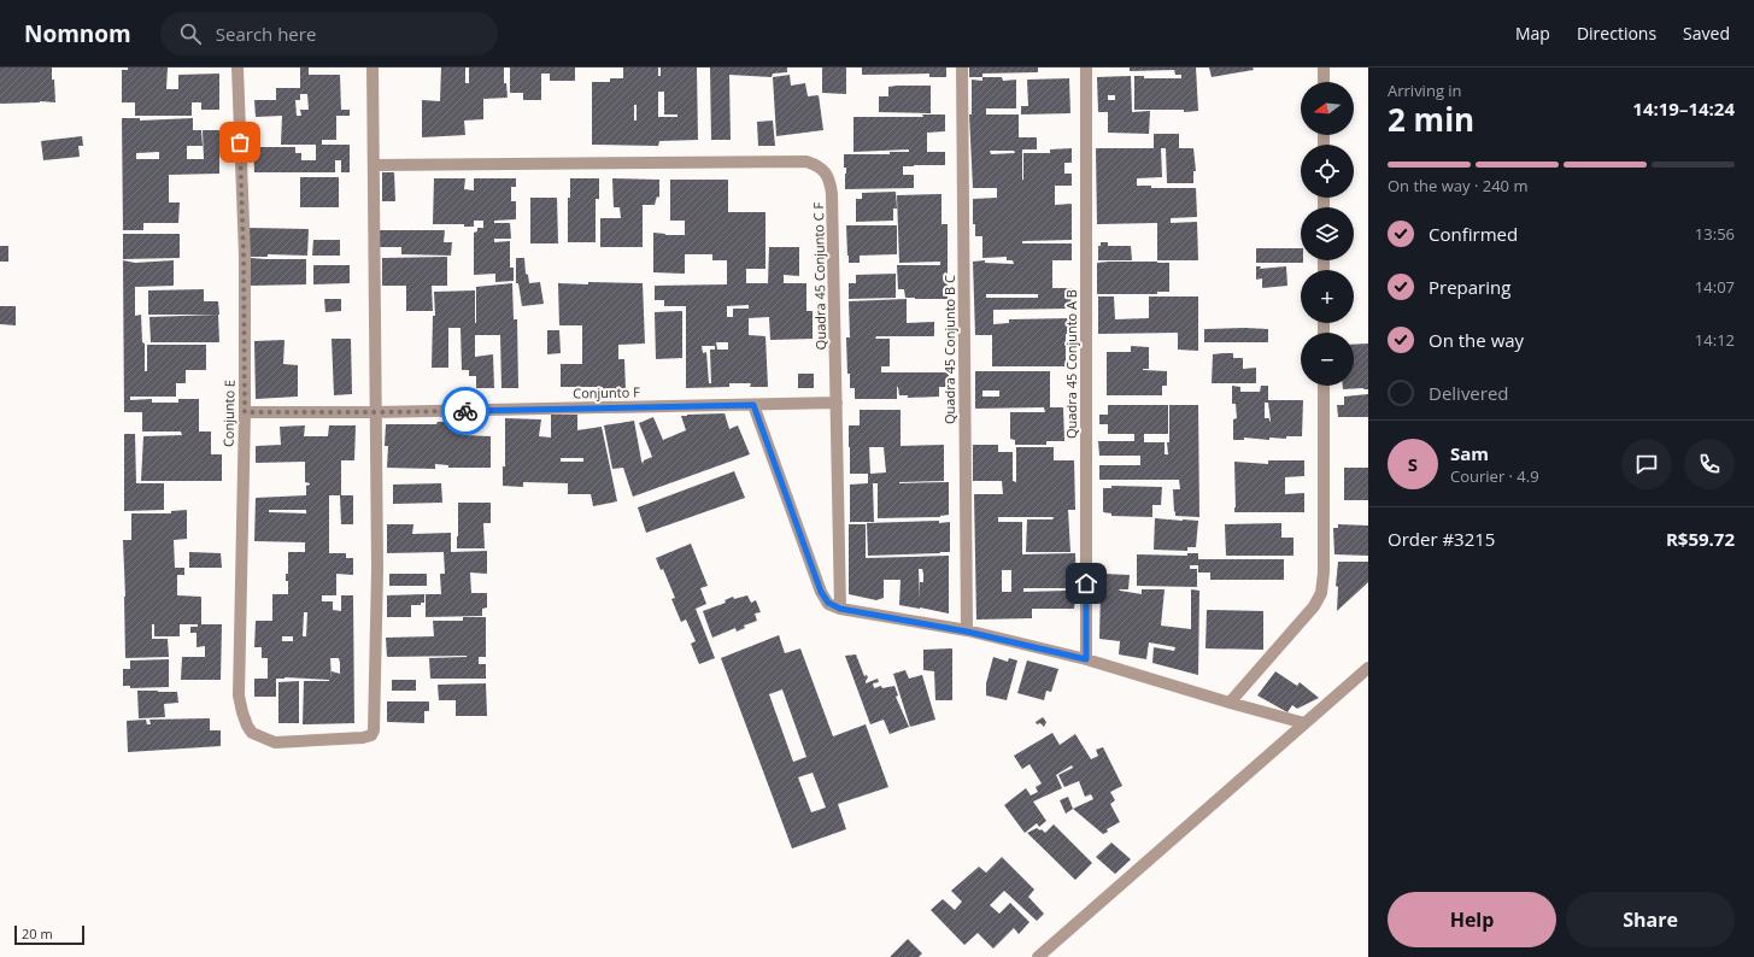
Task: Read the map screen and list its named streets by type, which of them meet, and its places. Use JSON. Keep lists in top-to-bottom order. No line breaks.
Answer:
{"streets":{"street":["Quadra 45 Conjunto C F","Quadra 45 Conjunto B C","Quadra 45 Conjunto A B","Conjunto F","Conjunto E"]},"crossings":[["Quadra 45 Conjunto C F","Conjunto F"],["Conjunto F","Conjunto E"]],"scale_bar":"20 m","north":"left","page":{"header":"Nomnom","search":"Search here","nav":["Map","Directions","Saved"],"heading":["2 min","Arriving in","14:19–14:24"],"panel":["Sam","Courier · 4.9","Order #3215","R$59.72"],"map_buttons":["+","−"],"bar":"On the way · 240 m","list":[["Confirmed","13:56"],["Preparing","14:07"],["On the way","14:12"],"Delivered"],"round":"S","buttons":["Help","Share"],"scale":"20 m"}}
